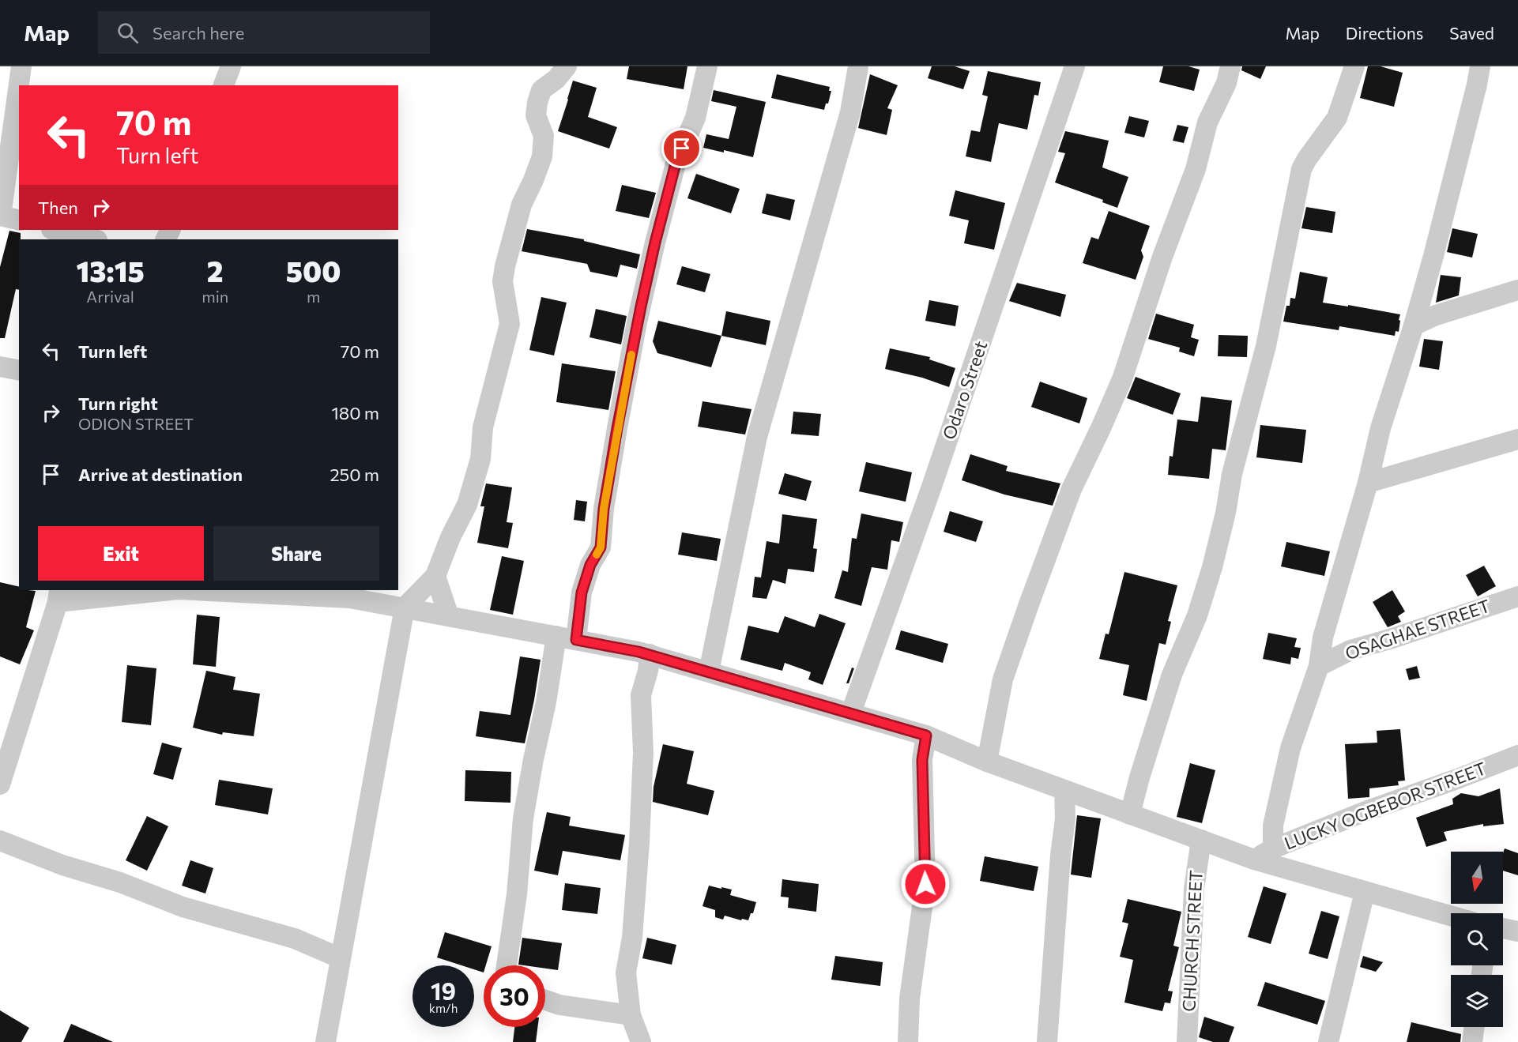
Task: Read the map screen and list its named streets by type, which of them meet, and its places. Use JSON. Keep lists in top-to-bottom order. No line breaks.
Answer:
{"streets":{"street":["Odaro Street","OSAGHAE STREET","LUCKY OGBEBOR STREET","CHURCH STREET"]},"north":"bottom","page":{"header":"Map","search":"Search here","nav":["Map","Directions","Saved"],"turn":["70 m","Turn left"],"then":"Then","eta":["13:15","Arrival","2","min","500","m"],"list":[{"name":"Turn left","value":"70 m"},{"name":"Turn right","note":"ODION STREET","value":"180 m"},{"name":"Arrive at destination","value":"250 m"}],"buttons":["Exit","Share"],"speed":"19 km/h","limit":"30"}}
